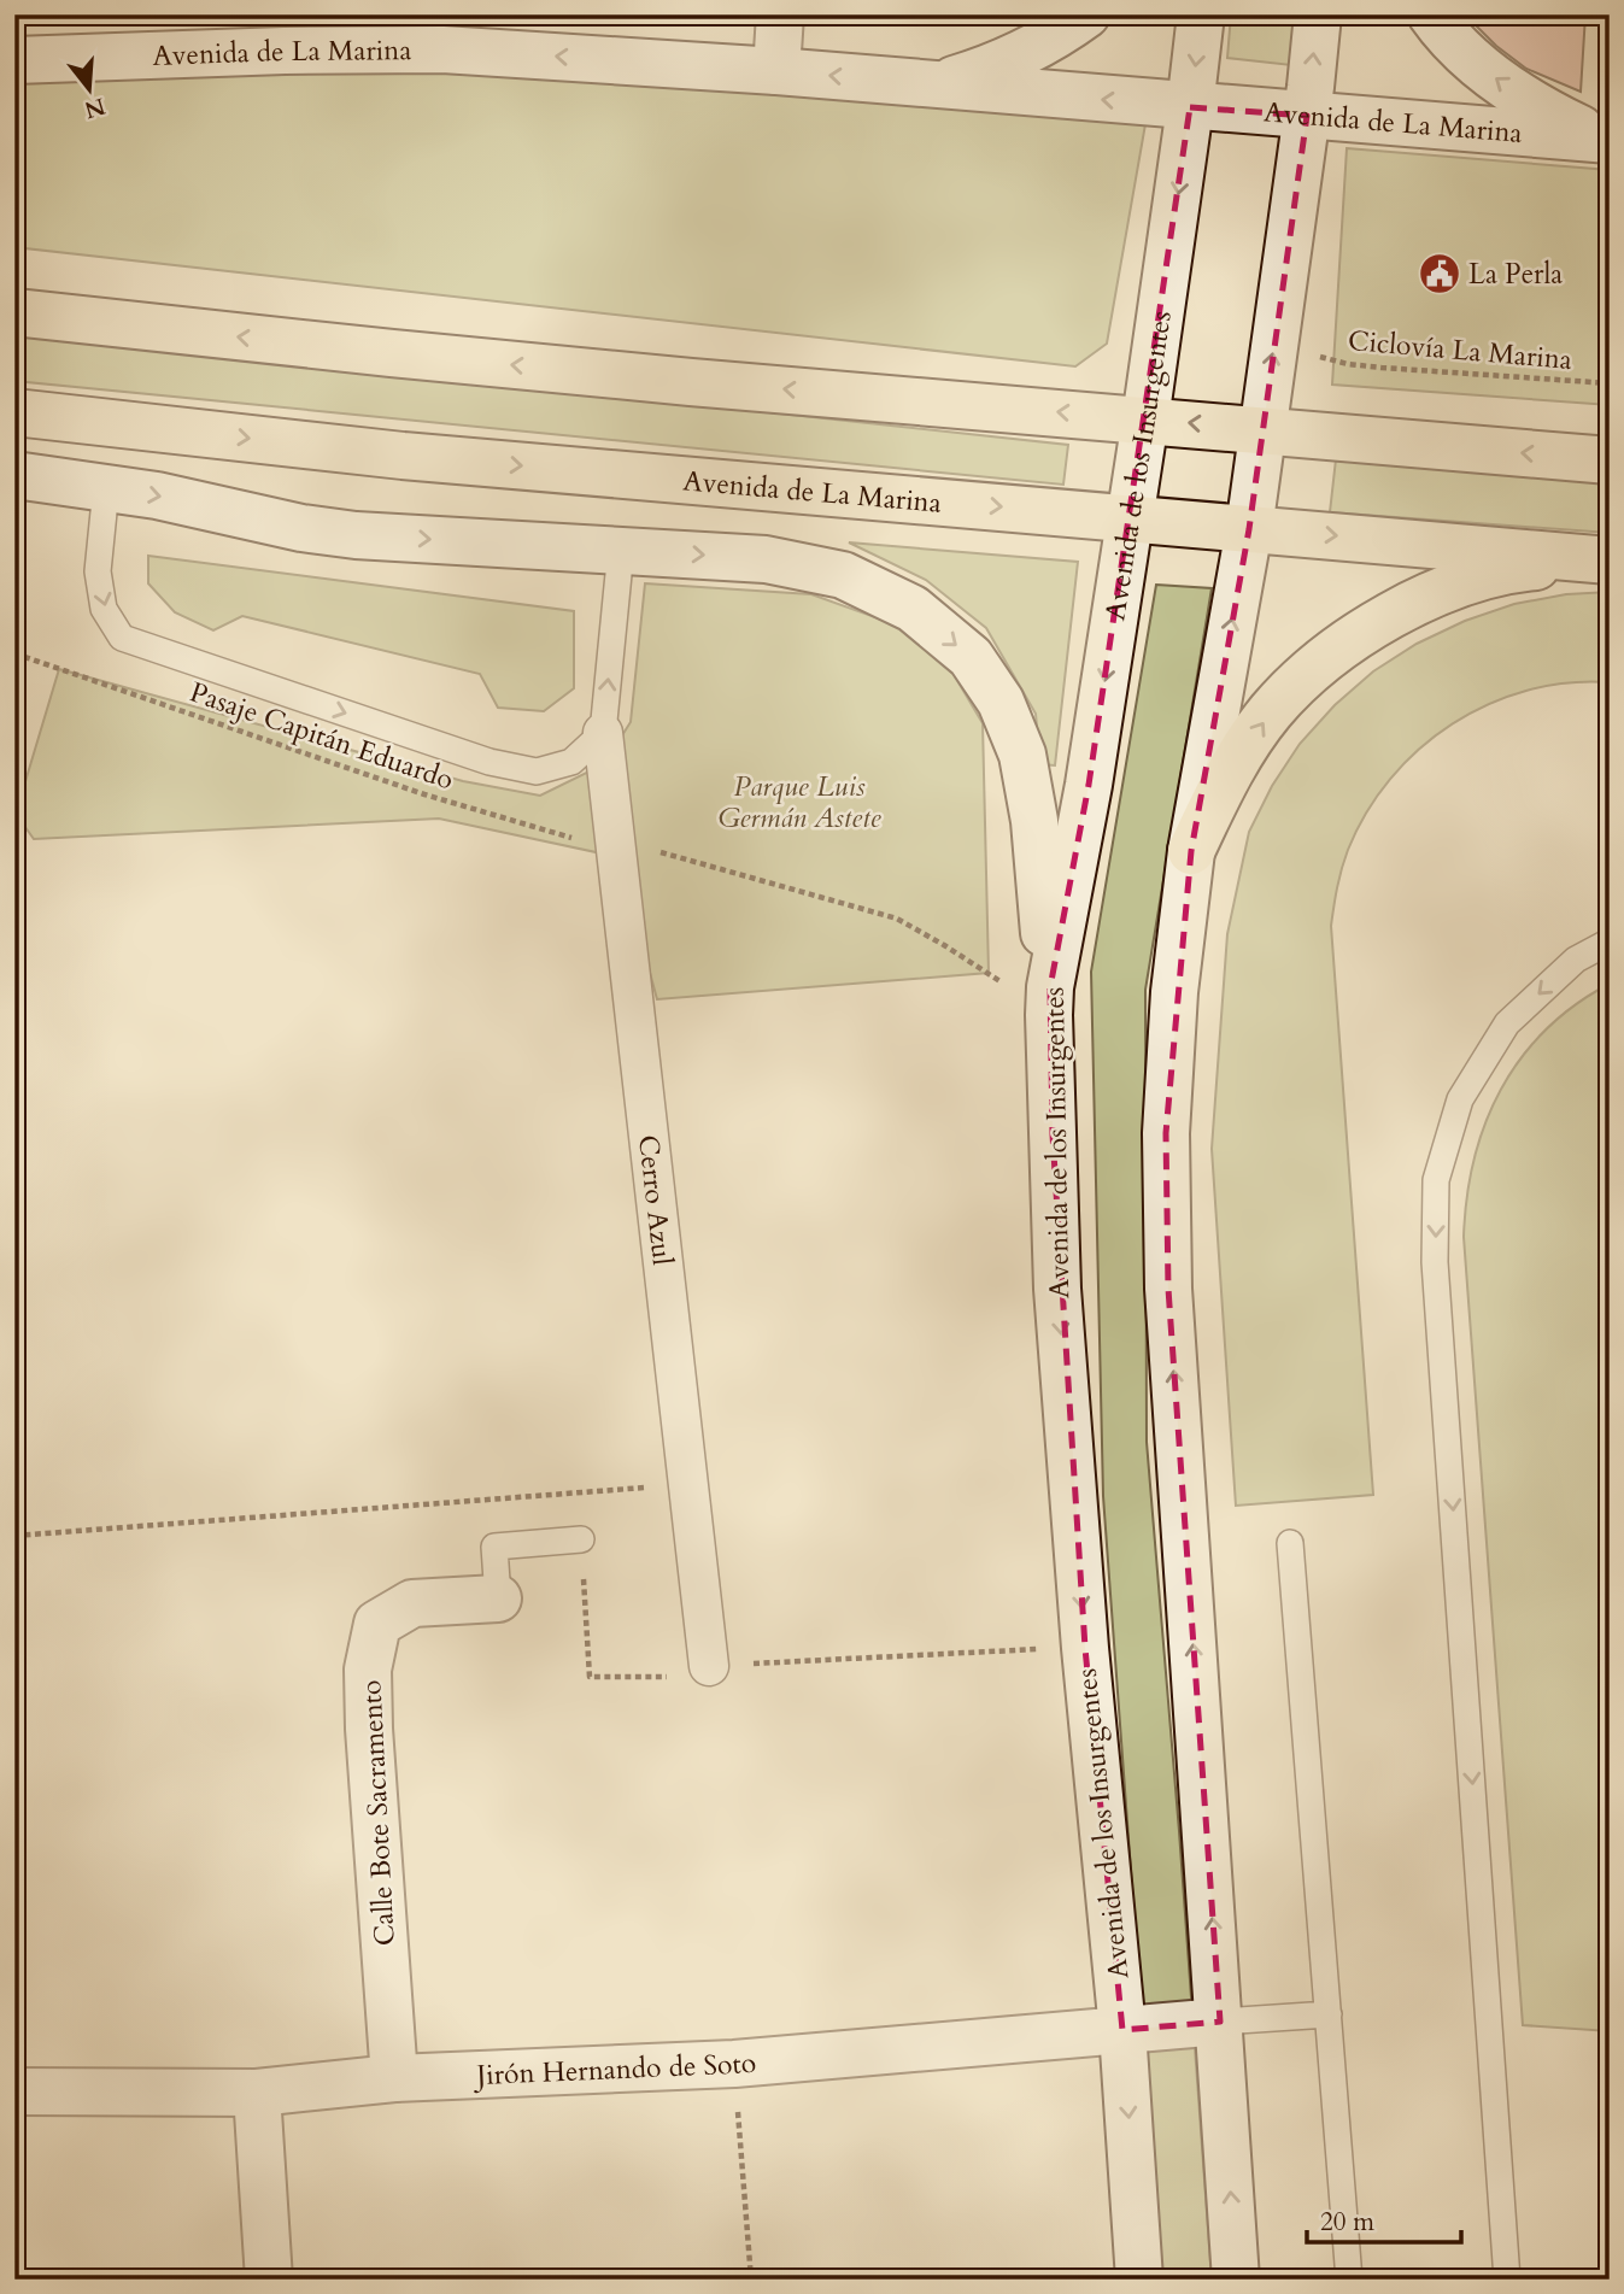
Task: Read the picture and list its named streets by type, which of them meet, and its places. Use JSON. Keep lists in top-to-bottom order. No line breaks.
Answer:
{"streets":{"main road":["Avenida de La Marina","Avenida de los Insurgentes","Calle Bote Sacramento","Jirón Hernando de Soto"],"street":["Cerro Azul"],"path":["Ciclovía La Marina","Pasaje Capitán Eduardo"]},"crossings":[["Avenida de La Marina","Avenida de los Insurgentes"],["Avenida de los Insurgentes","Pasaje Capitán Eduardo"],["Avenida de los Insurgentes","Jirón Hernando de Soto"],["Pasaje Capitán Eduardo","Cerro Azul"],["Calle Bote Sacramento","Jirón Hernando de Soto"]],"parks":["Parque Luis Germán Astete"],"places":{"public building":["La Perla"]},"scale_bar":"20 m","north":"bottom"}
